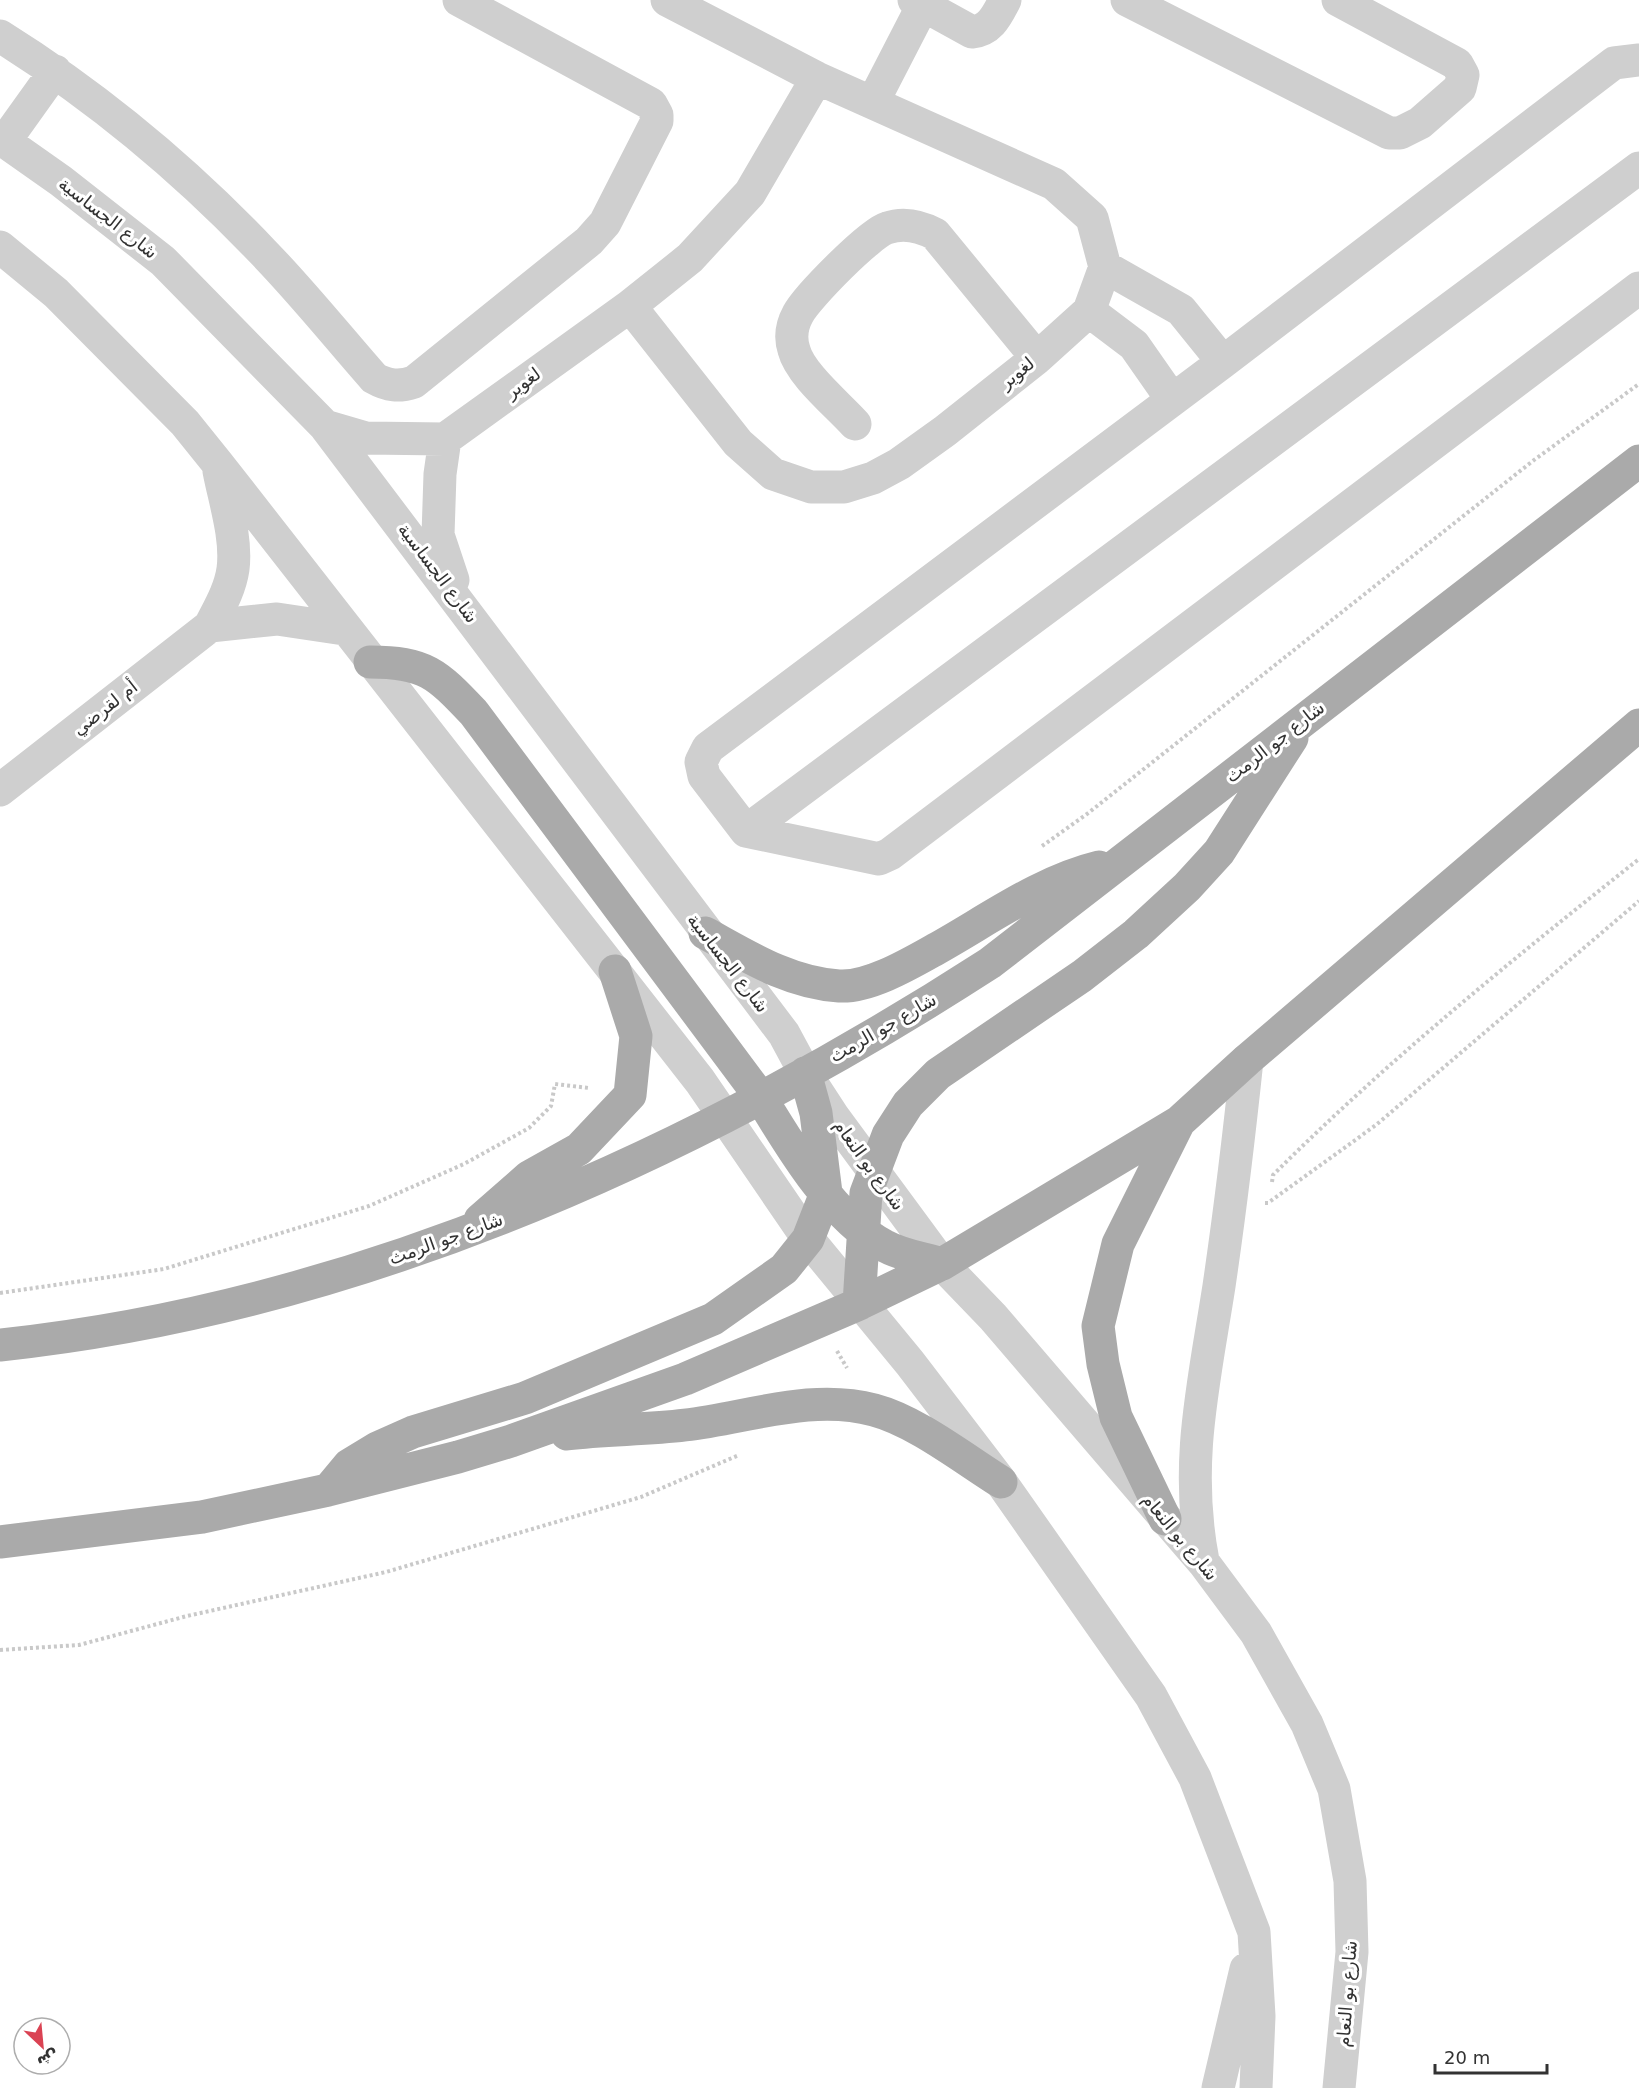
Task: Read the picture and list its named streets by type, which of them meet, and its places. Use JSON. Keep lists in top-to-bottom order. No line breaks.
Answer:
{"streets":{"main road":["شارع جو الرمث"],"street":["شارع الجساسية","لغوير","أم لقرضي","شارع بو النعام"]},"crossings":[["شارع الجساسية","شارع جو الرمث"],["شارع الجساسية","شارع بو النعام"],["شارع جو الرمث","شارع بو النعام"]],"scale_bar":"20 m","north":"bottom right"}
